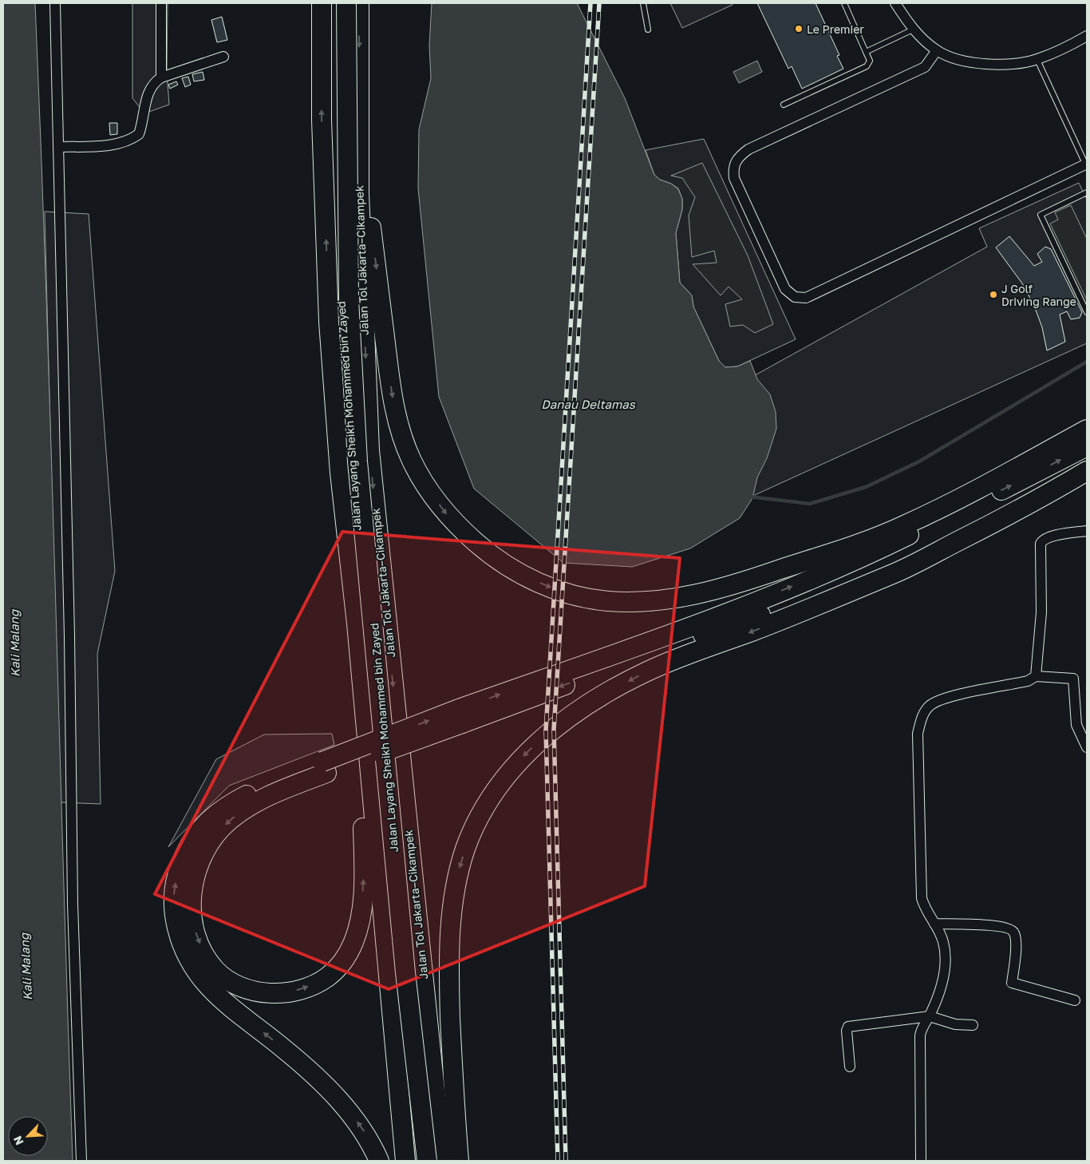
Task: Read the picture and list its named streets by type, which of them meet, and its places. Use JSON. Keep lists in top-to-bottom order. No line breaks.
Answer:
{"streets":{"highway":["Jalan Tol Jakarta–Cikampek","Jalan Layang Sheikh Mohammed bin Zayed"]},"water":["Danau Deltamas","Kali Malang"],"places":["Le Premier","J Golf Driving Range"],"north":"bottom left"}
